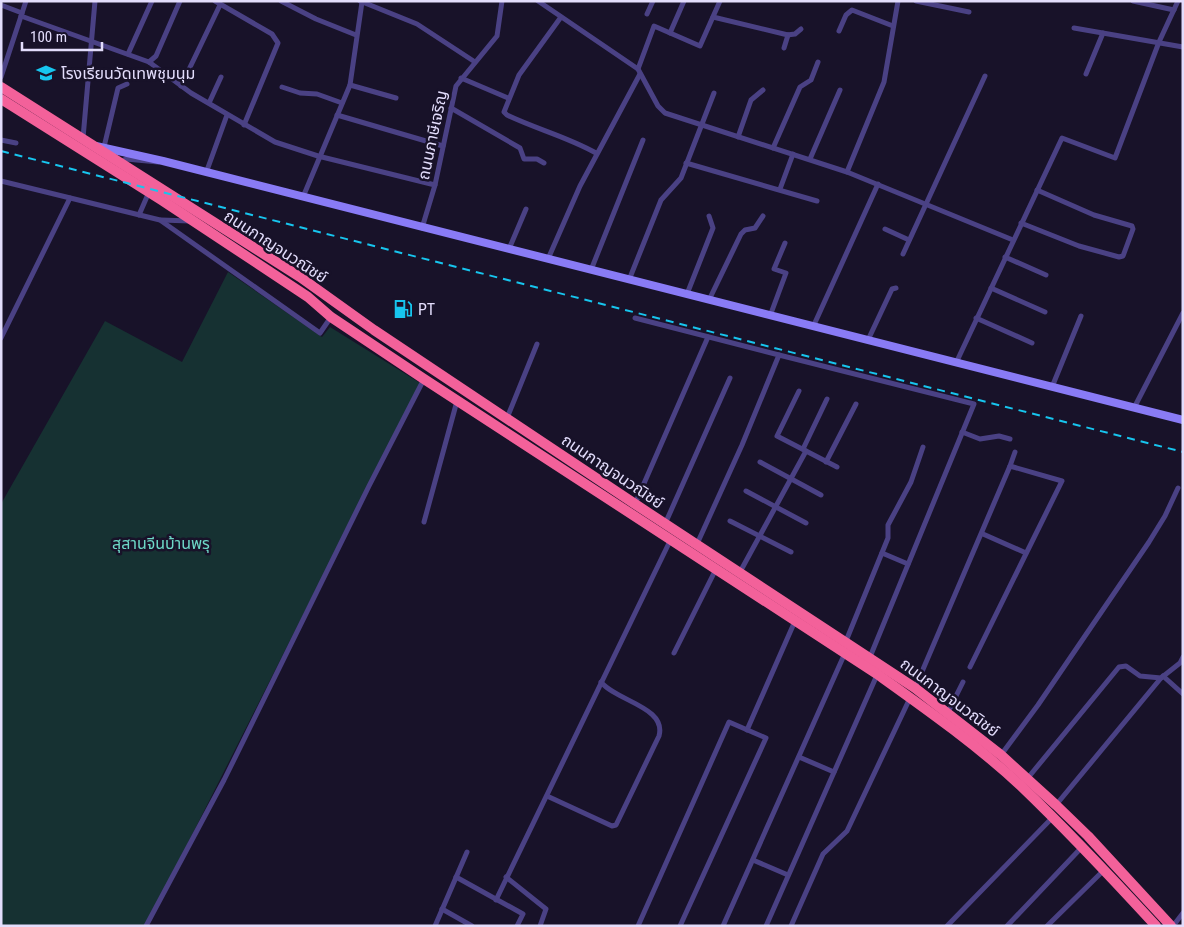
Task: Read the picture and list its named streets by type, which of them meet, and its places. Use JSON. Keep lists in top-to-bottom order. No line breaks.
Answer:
{"streets":{"highway":["ถนนกาญจนวณิชย์"],"street":["ถนนภาษีเจริญ"]},"parks":["สุสานจีนบ้านพรุ"],"places":{"school or university":["โรงเรียนวัดเทพชุมนุม"],"fuel station":["PT"]},"scale_bar":"100 m"}
